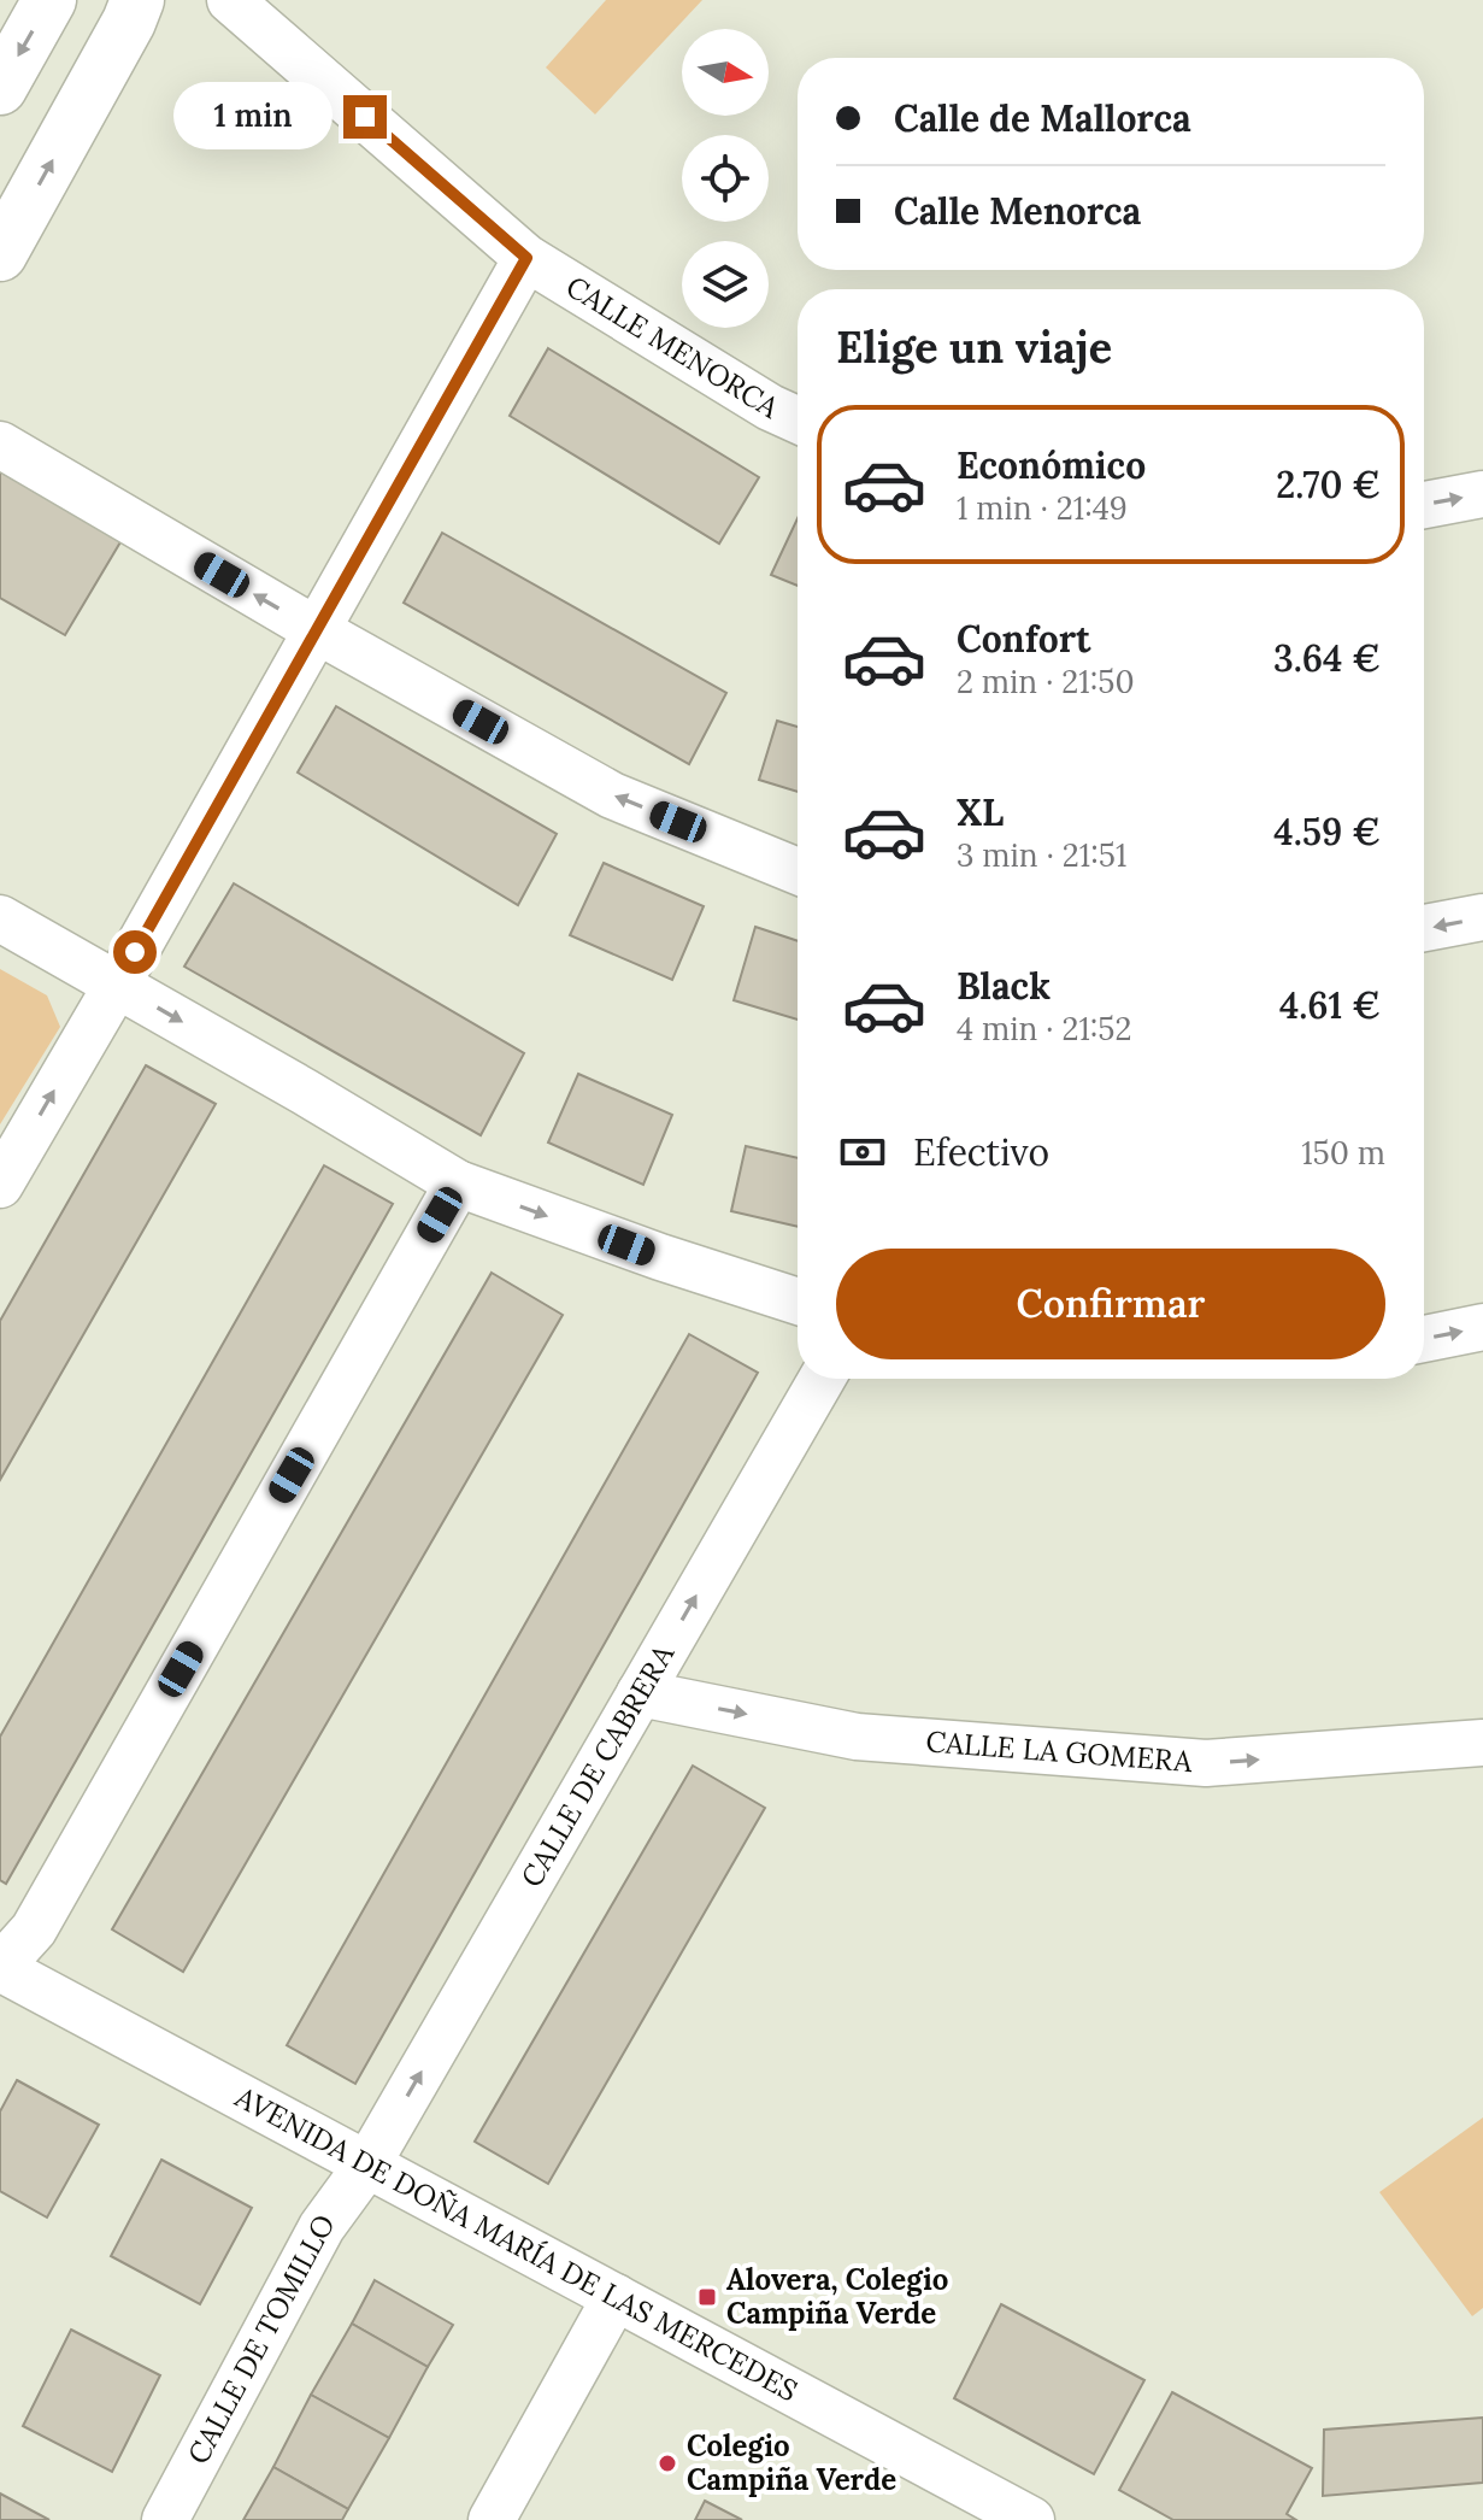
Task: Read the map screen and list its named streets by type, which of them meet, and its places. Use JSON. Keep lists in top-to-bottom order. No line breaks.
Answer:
{"streets":{"street":["CALLE MENORCA","CALLE LA GOMERA","CALLE DE CABRERA","AVENIDA DE DOÑA MARÍA DE LAS MERCEDES","CALLE DE TOMILLO"]},"crossings":[["CALLE LA GOMERA","CALLE DE CABRERA"],["CALLE DE CABRERA","AVENIDA DE DOÑA MARÍA DE LAS MERCEDES"],["CALLE DE CABRERA","CALLE DE TOMILLO"],["AVENIDA DE DOÑA MARÍA DE LAS MERCEDES","CALLE DE TOMILLO"]],"one_way":["CALLE LA GOMERA"],"places":{"transit":["Alovera, Colegio Campiña Verde"],"other":["Colegio Campiña Verde"]},"north":"right","page":{"banner":["Calle de Mallorca","Calle Menorca"],"bubble":"1 min","heading":"Elige un viaje","list":[{"name":"Económico","note":"1 min · 21:49","value":"2.70 €"},{"name":"Confort","note":"2 min · 21:50","value":"3.64 €"},{"name":"XL","note":"3 min · 21:51","value":"4.59 €"},{"name":"Black","note":"4 min · 21:52","value":"4.61 €"}],"pay":["Efectivo","150 m"],"buttons":"Confirmar"}}
